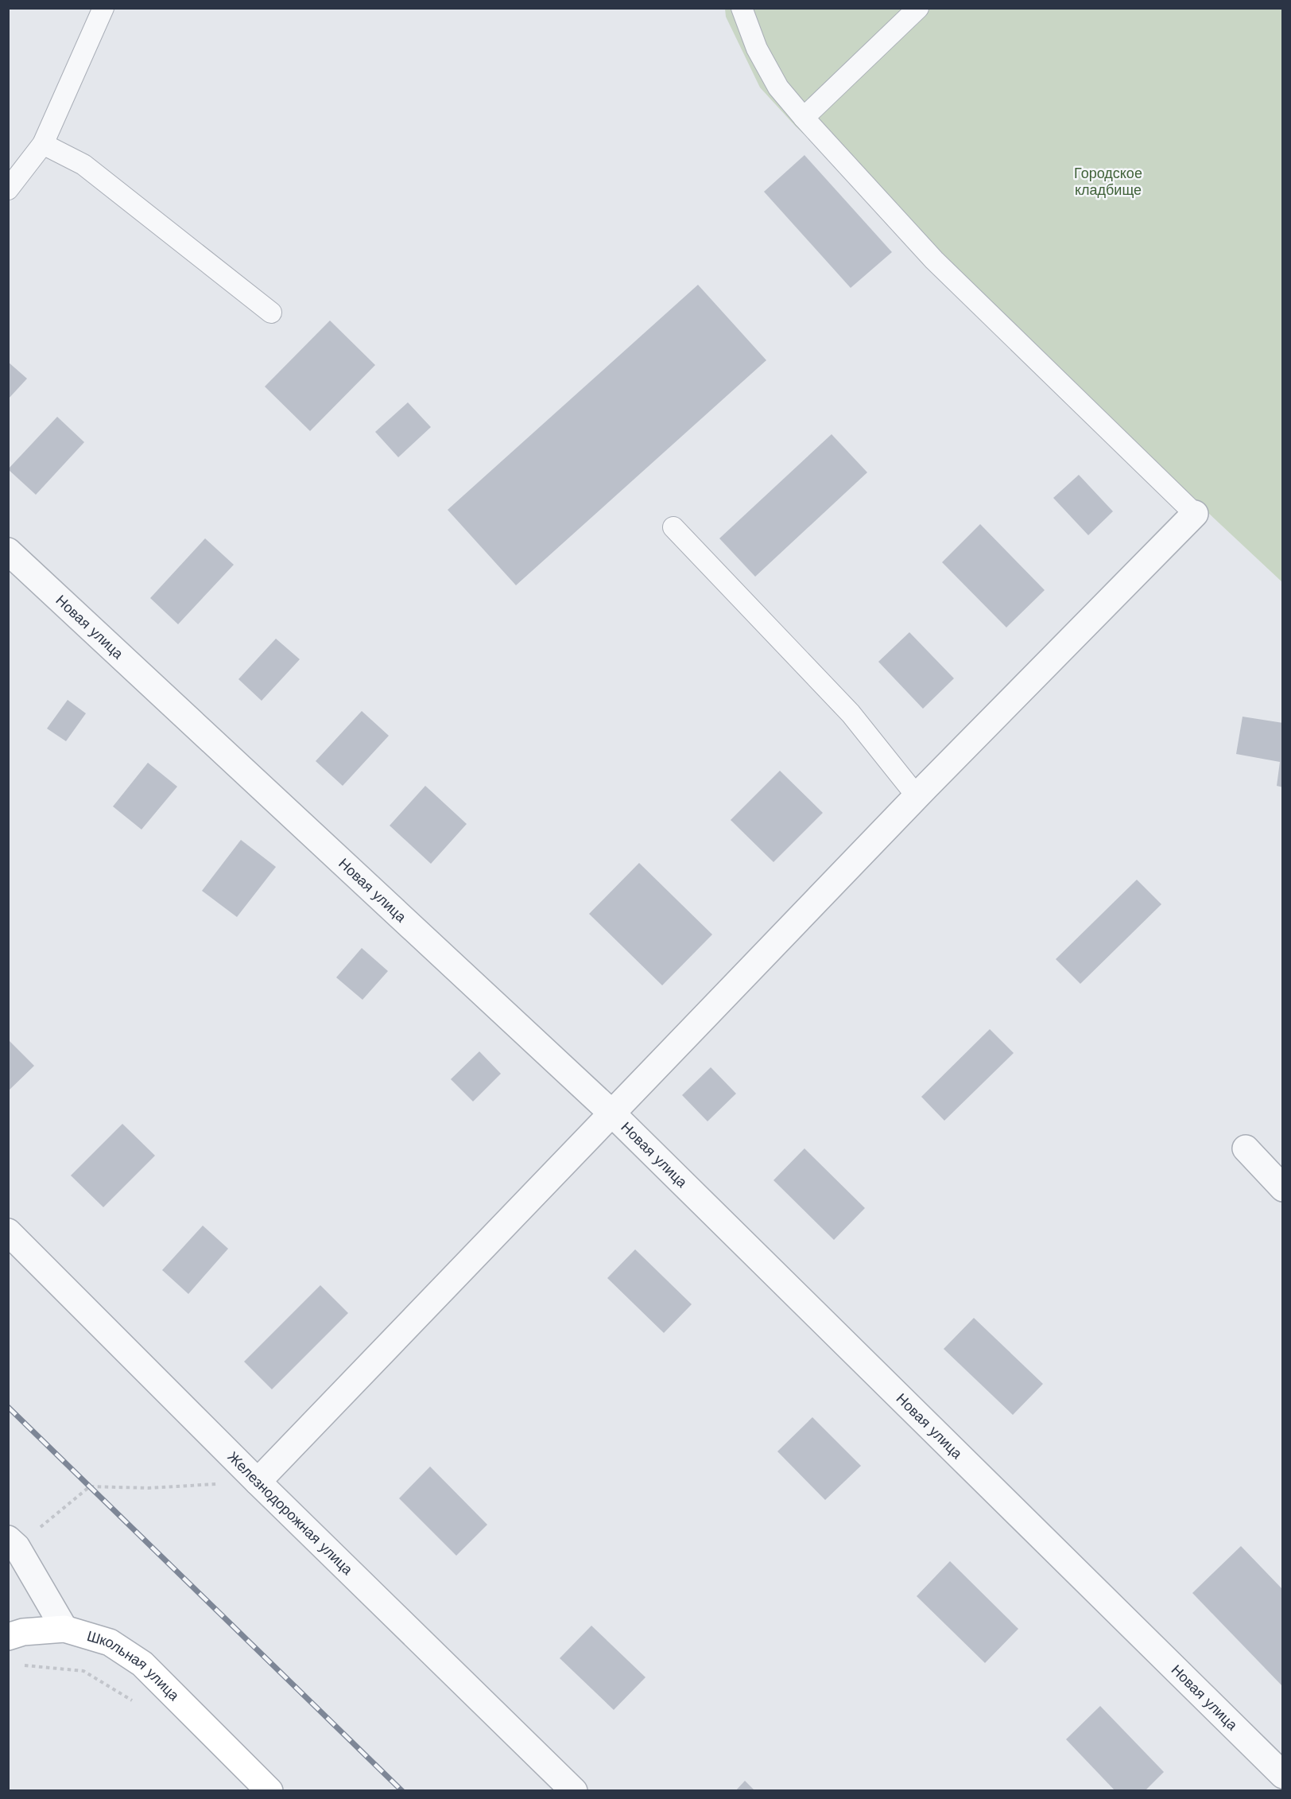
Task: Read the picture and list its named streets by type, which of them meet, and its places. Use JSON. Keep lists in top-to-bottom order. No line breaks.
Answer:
{"streets":{"main road":["Школьная улица"],"street":["Новая улица","Железнодорожная улица"]},"parks":["Городское кладбище"]}
